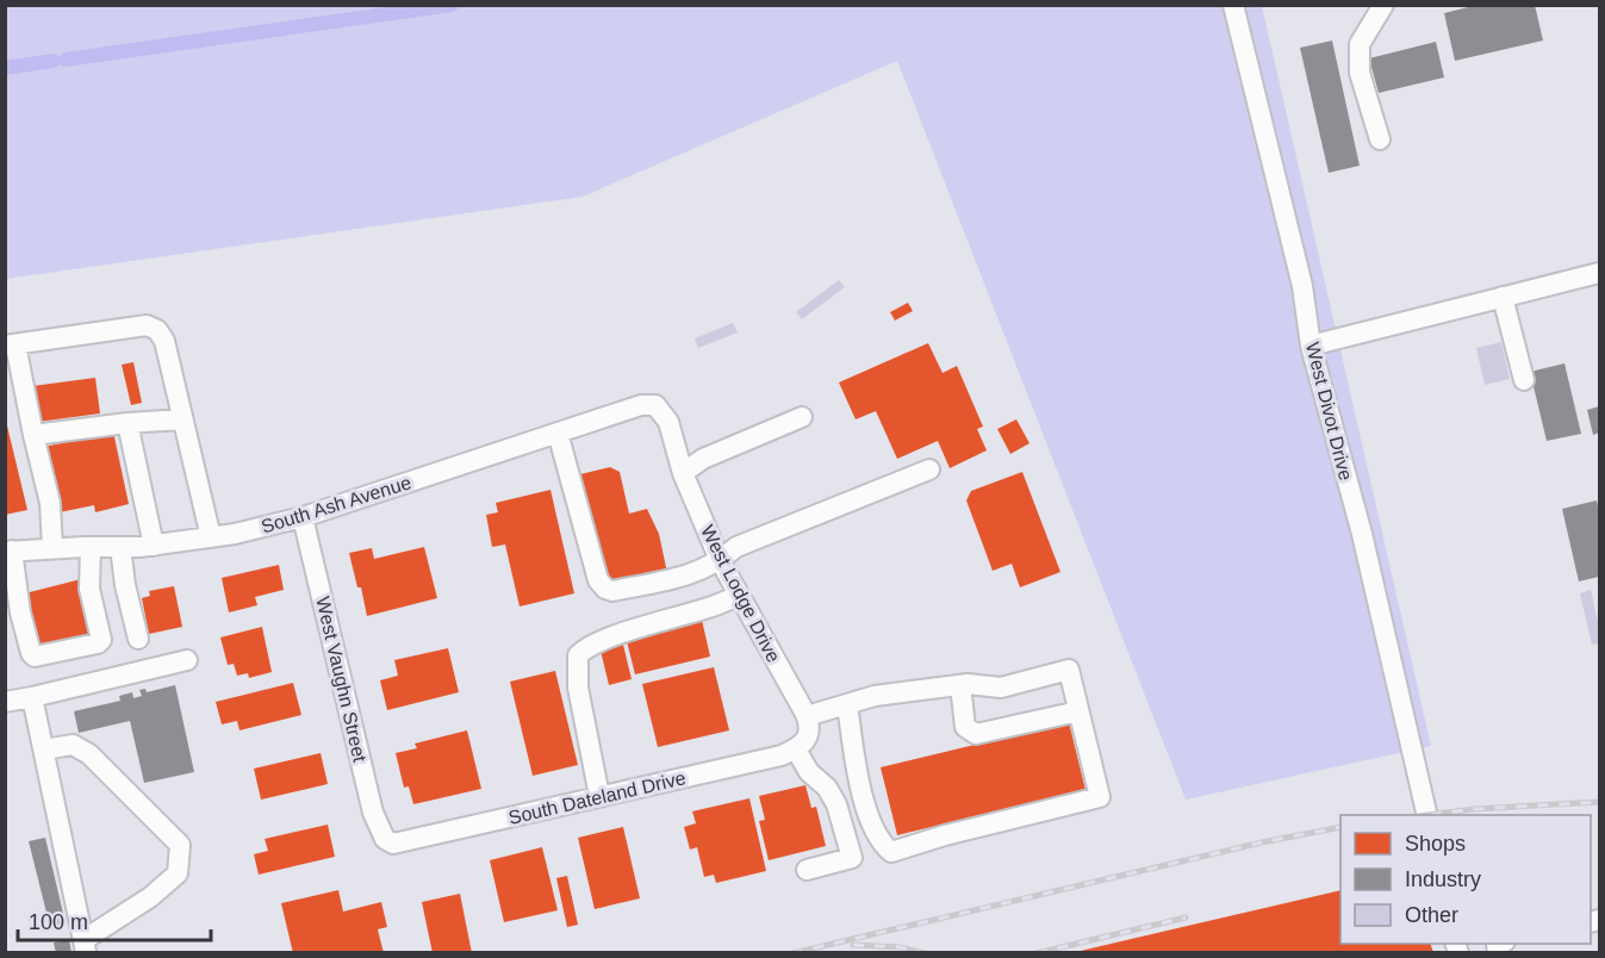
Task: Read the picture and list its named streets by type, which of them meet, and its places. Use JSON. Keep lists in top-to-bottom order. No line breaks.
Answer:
{"streets":{"street":["West Divot Drive","South Ash Avenue","West Lodge Drive","West Vaughn Street","South Dateland Drive"]},"crossings":[["South Ash Avenue","West Lodge Drive"],["South Ash Avenue","West Vaughn Street"],["West Lodge Drive","South Dateland Drive"],["West Vaughn Street","South Dateland Drive"]],"legend":["Shops","Industry","Other"],"scale_bar":"100 m"}
